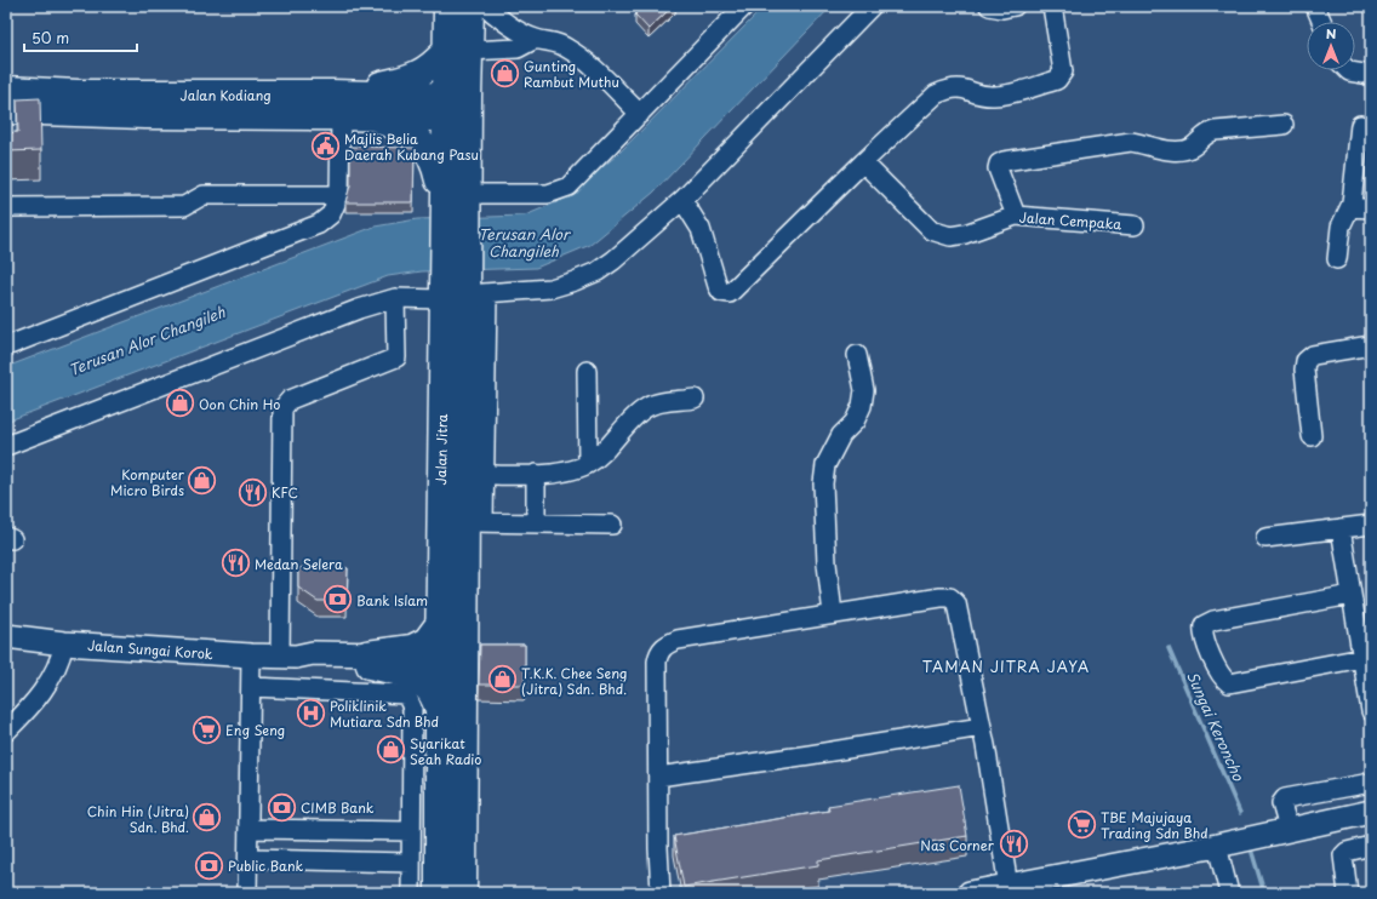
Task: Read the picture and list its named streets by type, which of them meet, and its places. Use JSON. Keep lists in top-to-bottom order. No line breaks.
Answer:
{"streets":{"highway":["Jalan Kodiang","Jalan Jitra"],"main road":["Jalan Sungai Korok"],"street":["Jalan Cempaka"]},"crossings":[["Jalan Kodiang","Jalan Jitra"],["Jalan Jitra","Jalan Sungai Korok"]],"districts":["TAMAN JITRA JAYA"],"water":["Terusan Alor Changileh","Sungai Keroncho"],"places":{"shop":["Gunting Rambut Muthu","Oon Chin Ho","Komputer Micro Birds","T.K.K. Chee Seng (Jitra) Sdn. Bhd.","Syarikat Seah Radio","Chin Hin (Jitra) Sdn. Bhd."],"public building":["Majlis Belia Daerah Kubang Pasu"],"restaurant":["KFC","Medan Selera","Nas Corner"],"bank":["Bank Islam","CIMB Bank","Public Bank"],"hospital":["Poliklinik Mutiara Sdn Bhd"],"supermarket":["Eng Seng","TBE Majujaya Trading Sdn Bhd"]},"scale_bar":"50 m","north":"top"}
